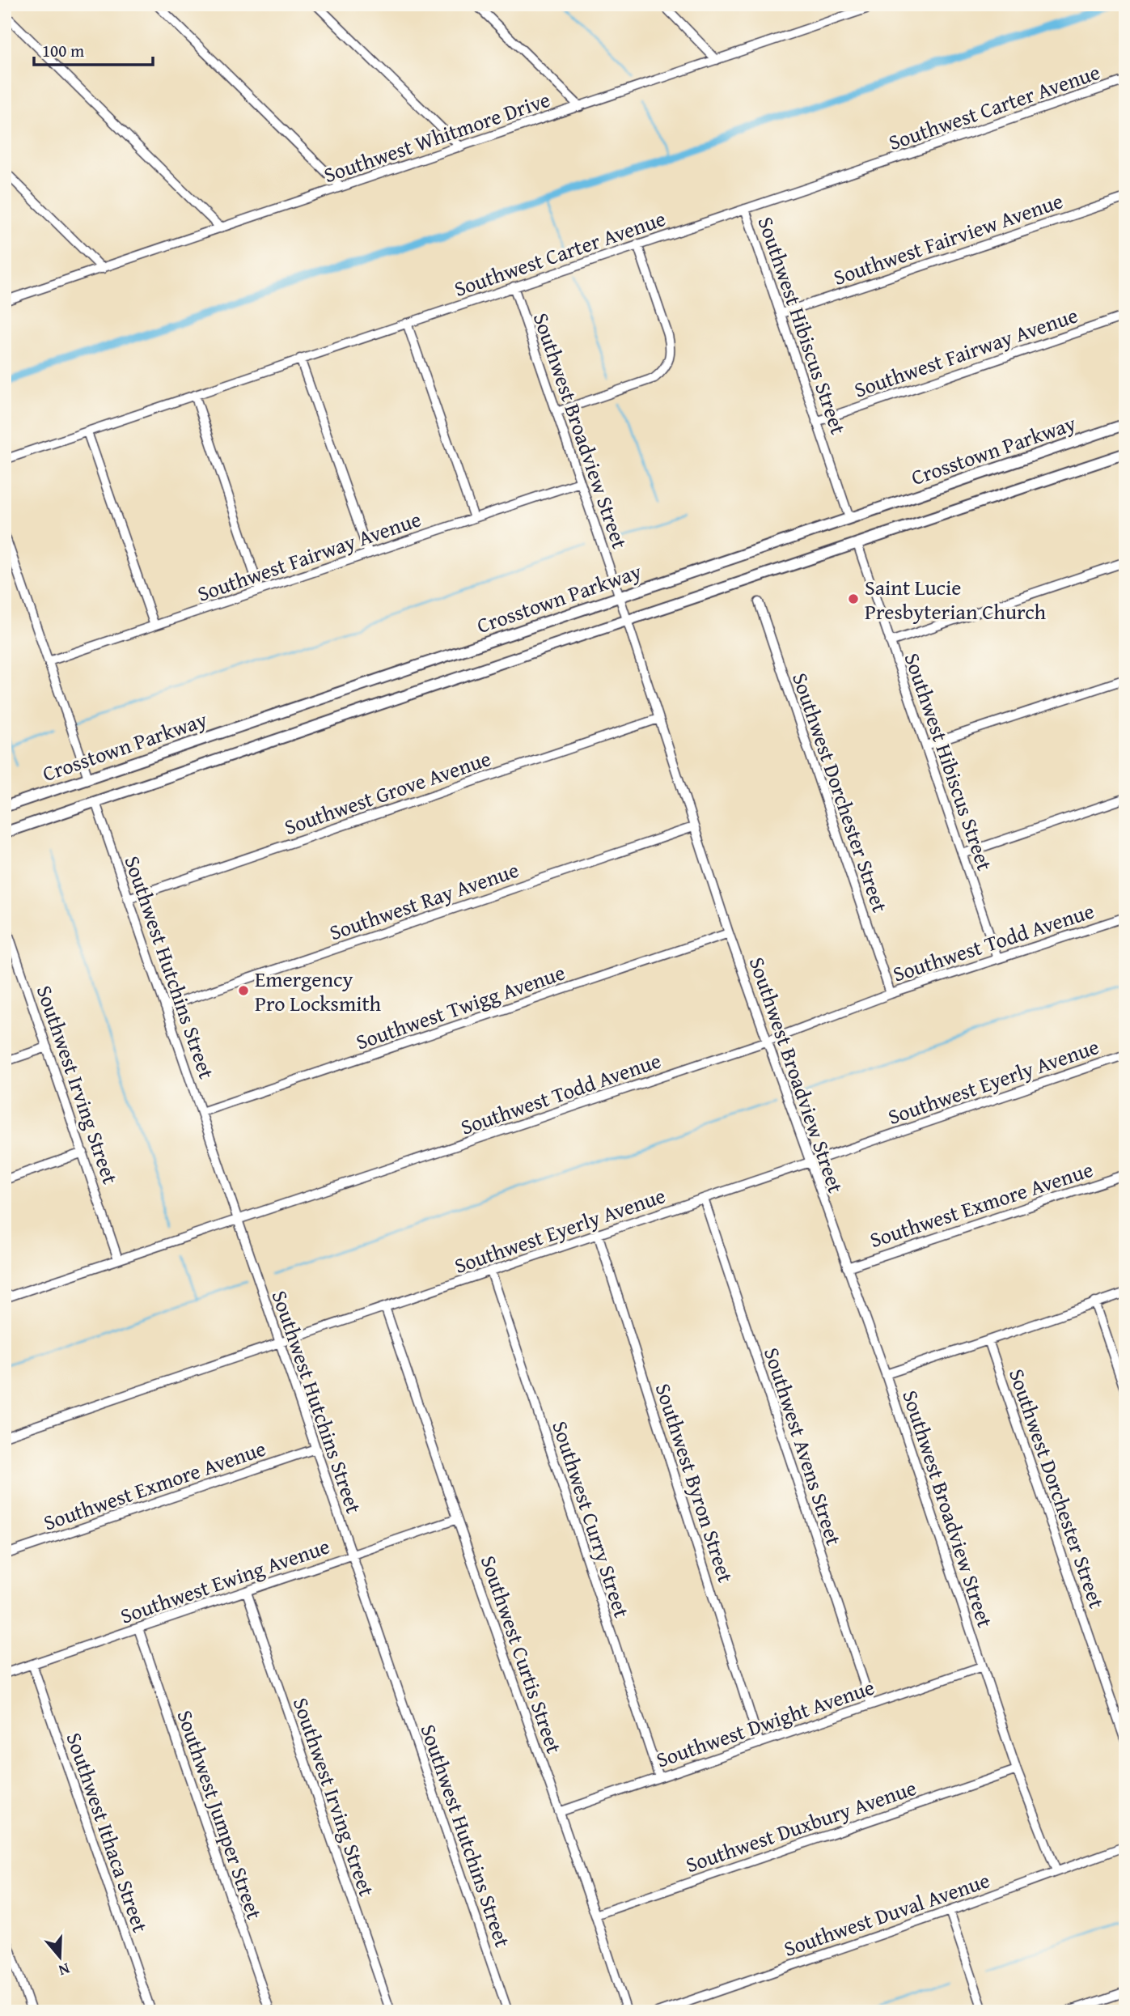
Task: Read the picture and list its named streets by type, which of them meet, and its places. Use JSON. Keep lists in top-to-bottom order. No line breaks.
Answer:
{"streets":{"main road":["Crosstown Parkway"],"street":["Southwest Carter Avenue","Southwest Whitmore Drive","Southwest Fairview Avenue","Southwest Hibiscus Street","Southwest Fairway Avenue","Southwest Broadview Street","Southwest Grove Avenue","Southwest Dorchester Street","Southwest Ray Avenue","Southwest Todd Avenue","Southwest Hutchins Street","Southwest Twigg Avenue","Southwest Eyerly Avenue","Southwest Irving Street","Southwest Exmore Avenue","Southwest Avens Street","Southwest Byron Street","Southwest Curry Street","Southwest Ewing Avenue","Southwest Curtis Street","Southwest Dwight Avenue","Southwest Jumper Street","Southwest Duxbury Avenue","Southwest Ithaca Street","Southwest Duval Avenue"]},"crossings":[["Southwest Carter Avenue","Southwest Hibiscus Street"],["Southwest Carter Avenue","Southwest Broadview Street"],["Southwest Fairview Avenue","Southwest Hibiscus Street"],["Southwest Hibiscus Street","Southwest Fairway Avenue"],["Southwest Hibiscus Street","Crosstown Parkway"],["Southwest Hibiscus Street","Southwest Todd Avenue"],["Southwest Fairway Avenue","Southwest Broadview Street"],["Southwest Broadview Street","Crosstown Parkway"],["Southwest Broadview Street","Southwest Grove Avenue"],["Southwest Broadview Street","Southwest Ray Avenue"],["Southwest Broadview Street","Southwest Todd Avenue"],["Southwest Broadview Street","Southwest Twigg Avenue"],["Southwest Broadview Street","Southwest Eyerly Avenue"],["Southwest Broadview Street","Southwest Exmore Avenue"],["Southwest Broadview Street","Southwest Dwight Avenue"],["Southwest Broadview Street","Southwest Duxbury Avenue"],["Southwest Broadview Street","Southwest Duval Avenue"],["Crosstown Parkway","Southwest Hutchins Street"],["Southwest Grove Avenue","Southwest Hutchins Street"],["Southwest Dorchester Street","Southwest Todd Avenue"],["Southwest Ray Avenue","Southwest Hutchins Street"],["Southwest Todd Avenue","Southwest Hutchins Street"],["Southwest Todd Avenue","Southwest Irving Street"],["Southwest Hutchins Street","Southwest Twigg Avenue"],["Southwest Hutchins Street","Southwest Eyerly Avenue"],["Southwest Hutchins Street","Southwest Exmore Avenue"],["Southwest Hutchins Street","Southwest Ewing Avenue"],["Southwest Eyerly Avenue","Southwest Avens Street"],["Southwest Eyerly Avenue","Southwest Byron Street"],["Southwest Eyerly Avenue","Southwest Curry Street"],["Southwest Eyerly Avenue","Southwest Curtis Street"],["Southwest Irving Street","Southwest Ewing Avenue"],["Southwest Avens Street","Southwest Dwight Avenue"],["Southwest Byron Street","Southwest Dwight Avenue"],["Southwest Curry Street","Southwest Dwight Avenue"],["Southwest Ewing Avenue","Southwest Curtis Street"],["Southwest Ewing Avenue","Southwest Jumper Street"],["Southwest Ewing Avenue","Southwest Ithaca Street"],["Southwest Curtis Street","Southwest Dwight Avenue"],["Southwest Curtis Street","Southwest Duxbury Avenue"]],"places":["Saint Lucie Presbyterian Church","Emergency Pro Locksmith"],"scale_bar":"100 m","north":"bottom"}
